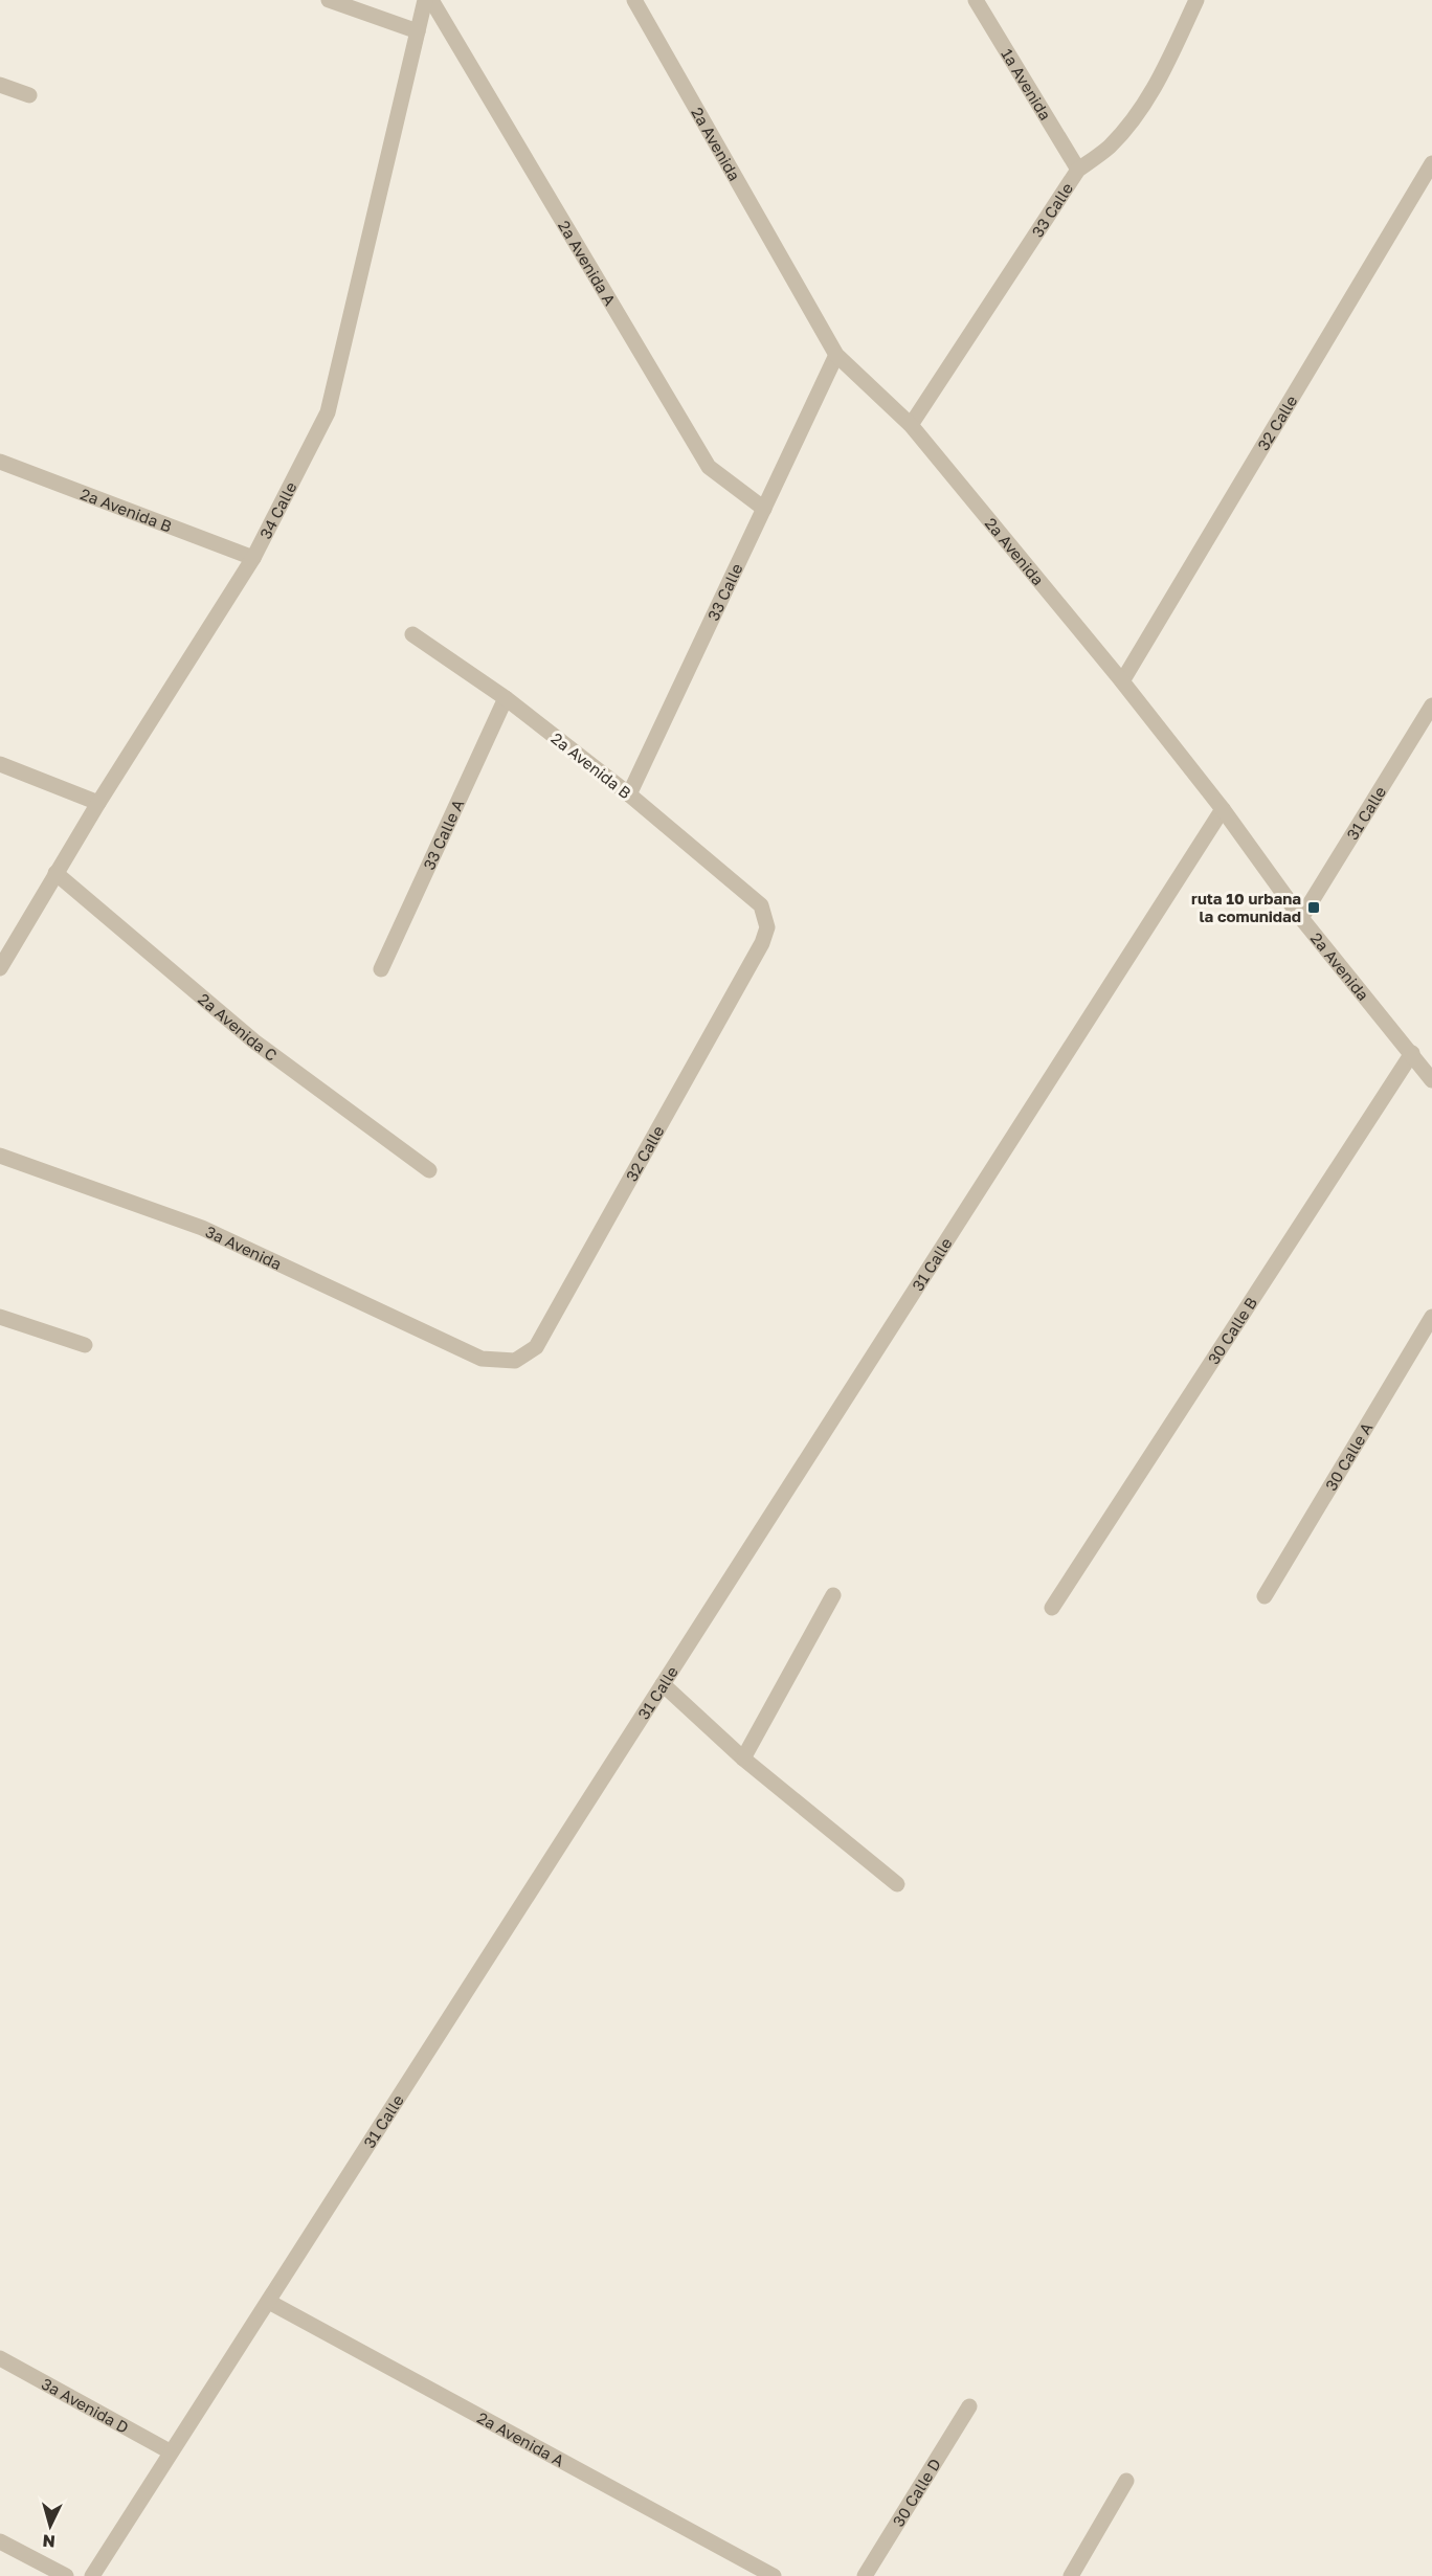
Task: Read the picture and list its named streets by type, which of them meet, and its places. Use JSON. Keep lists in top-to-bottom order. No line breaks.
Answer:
{"streets":{"street":["1a Avenida","2a Avenida","33 Calle","2a Avenida A","32 Calle","2a Avenida B","34 Calle","31 Calle","33 Calle A","2a Avenida C","3a Avenida","30 Calle B","30 Calle A","3a Avenida D","30 Calle D"]},"crossings":[["1a Avenida","33 Calle"],["2a Avenida","33 Calle"],["2a Avenida","32 Calle"],["2a Avenida","31 Calle"],["2a Avenida","30 Calle B"],["33 Calle","2a Avenida A"],["33 Calle","2a Avenida B"],["2a Avenida A","31 Calle"],["32 Calle","2a Avenida B"],["32 Calle","3a Avenida"],["2a Avenida B","34 Calle"],["2a Avenida B","33 Calle A"],["34 Calle","2a Avenida C"],["31 Calle","3a Avenida D"]],"places":{"transit":["ruta 10 urbana la comunidad"]},"north":"bottom"}
